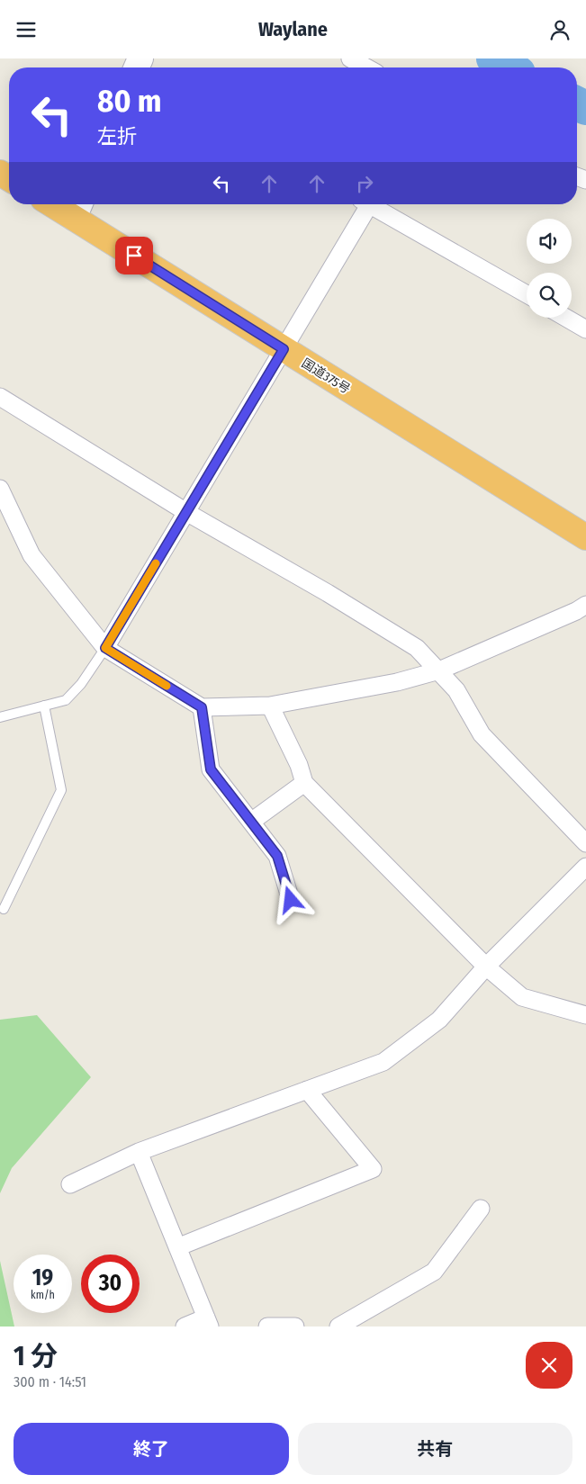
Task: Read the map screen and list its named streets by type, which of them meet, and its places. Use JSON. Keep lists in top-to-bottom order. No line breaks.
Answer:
{"streets":{"highway":["国道375号"]},"page":{"header":"Waylane","turn":["80 m","左折"],"speed":"19 km/h","limit":"30","heading":["1 分","300 m · 14:51"],"buttons":["終了","共有"]}}
